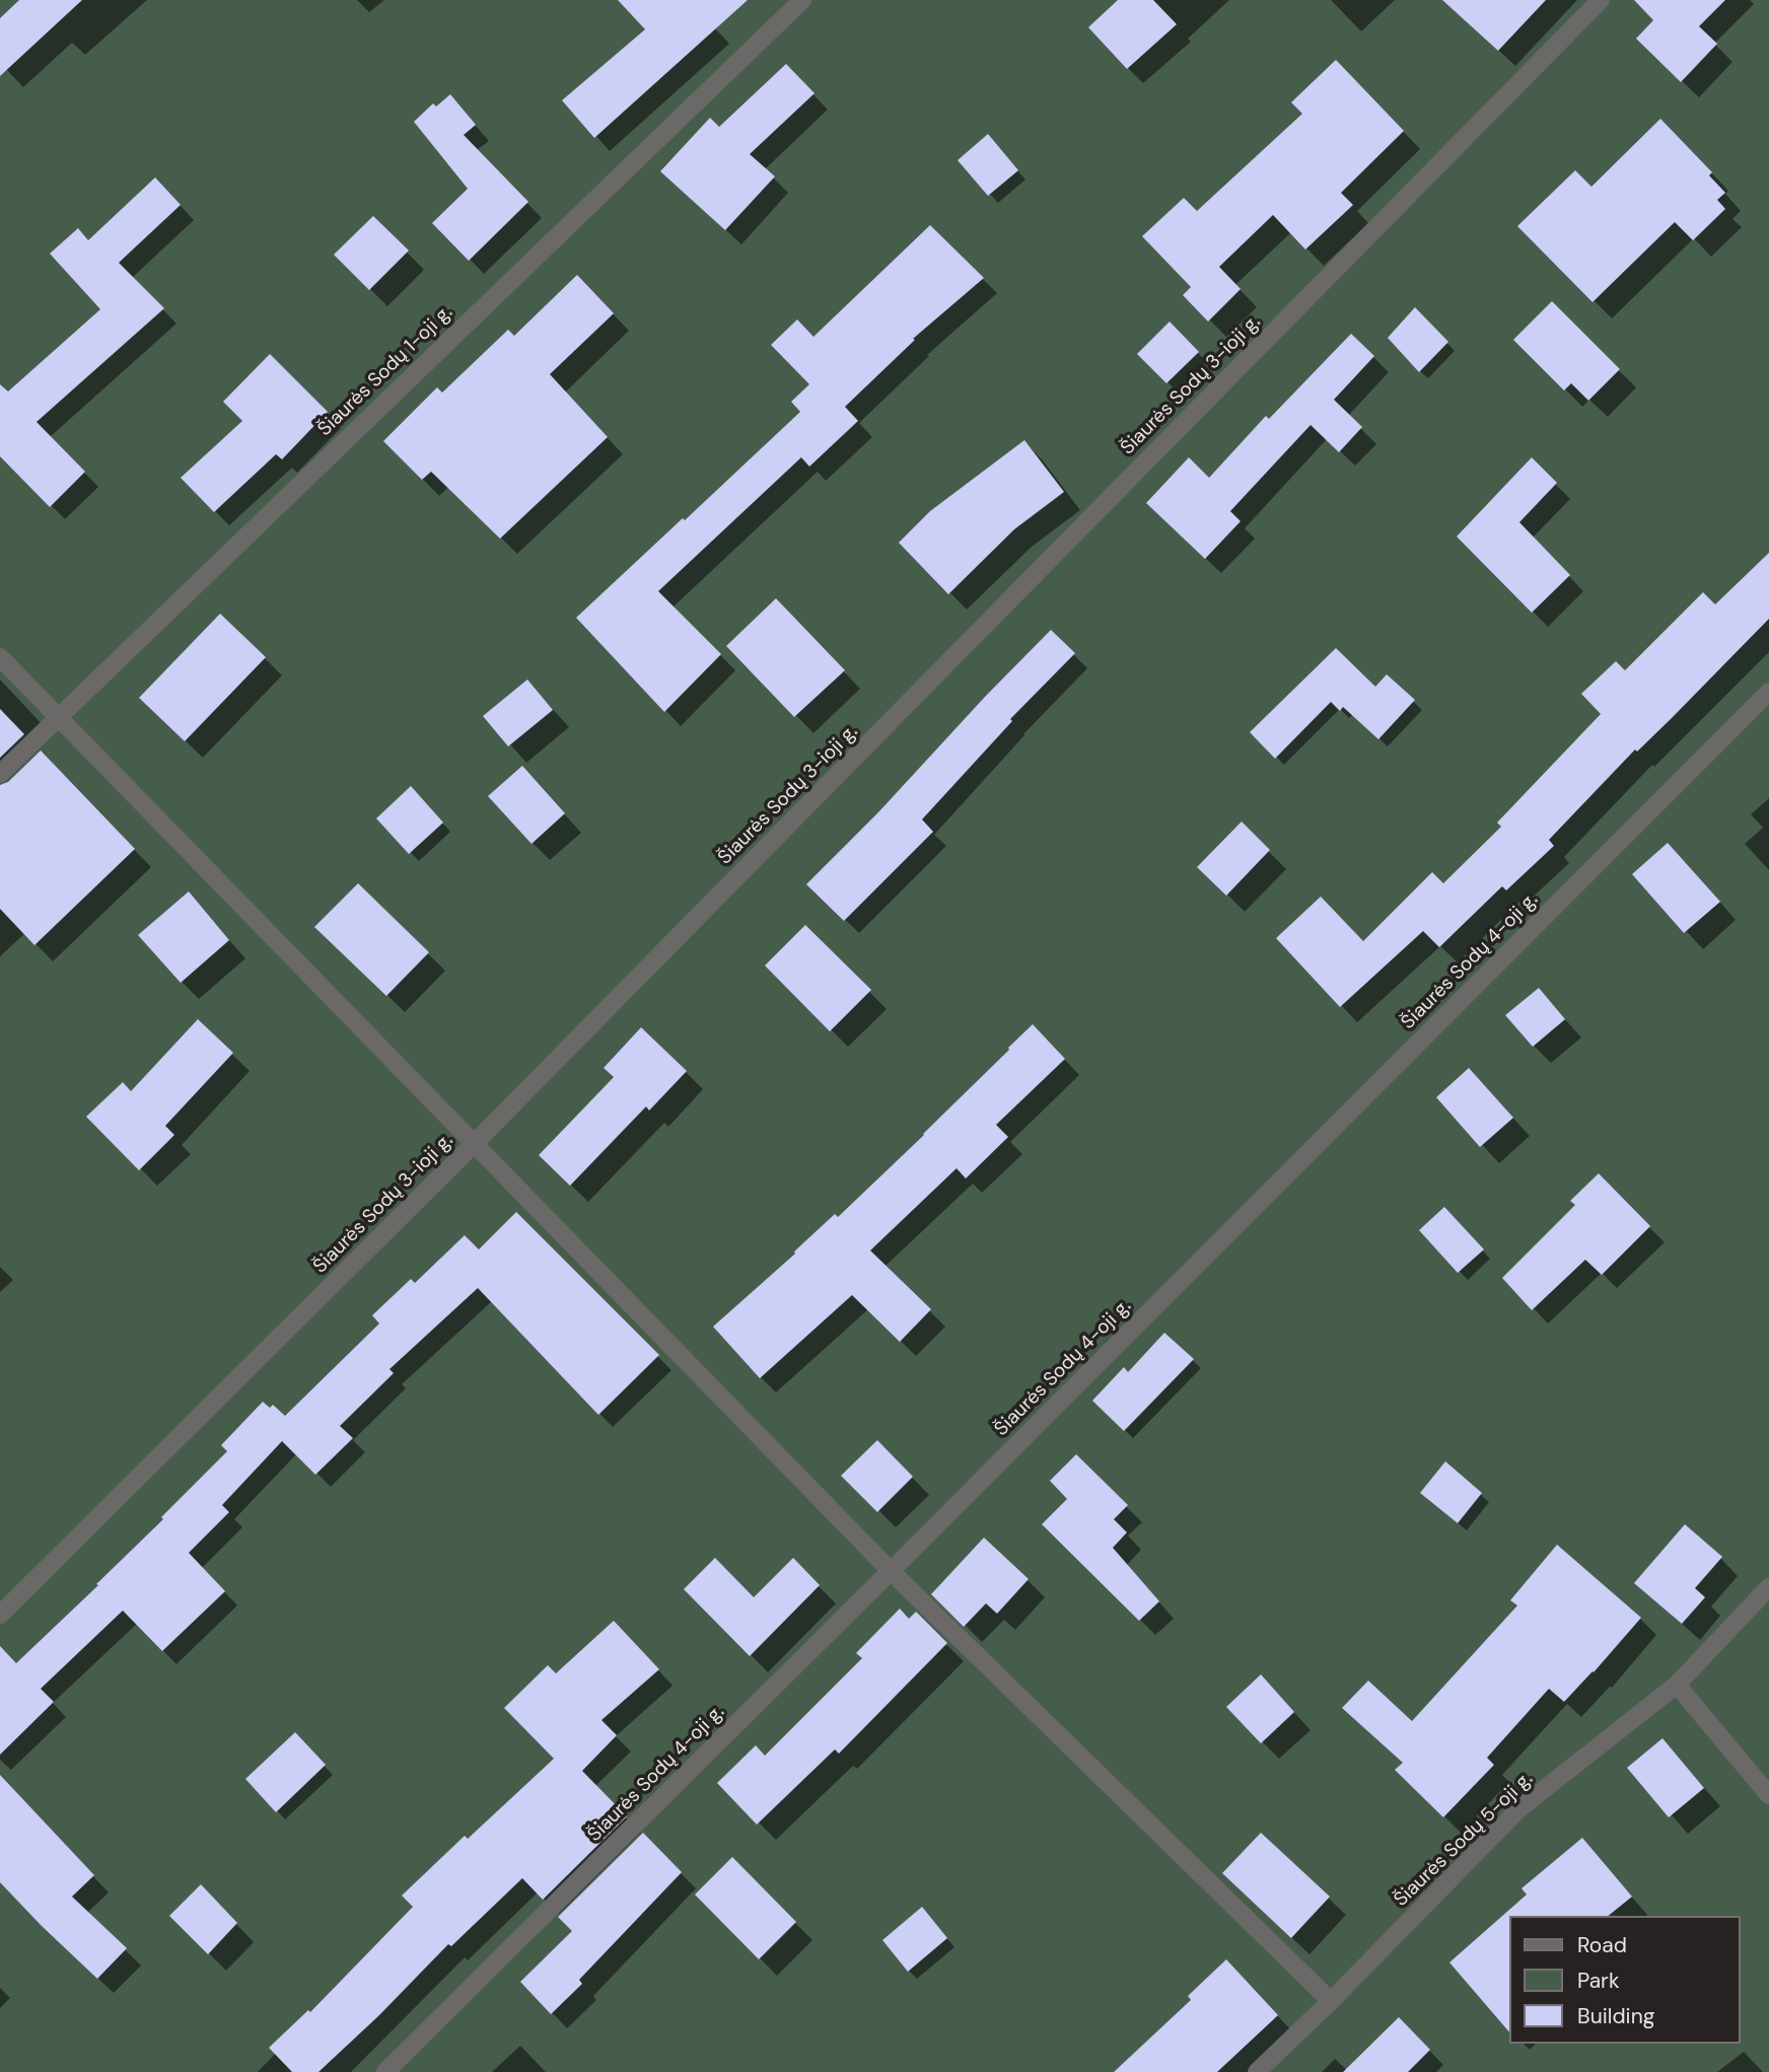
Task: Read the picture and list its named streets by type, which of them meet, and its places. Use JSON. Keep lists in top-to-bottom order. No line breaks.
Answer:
{"streets":{"street":["Šiaurės Sodų 1-oji g.","Šiaurės Sodų 3-ioji g.","Šiaurės Sodų 4-oji g.","Šiaurės Sodų 5-oji g."]},"legend":["Road","Park","Building"]}
